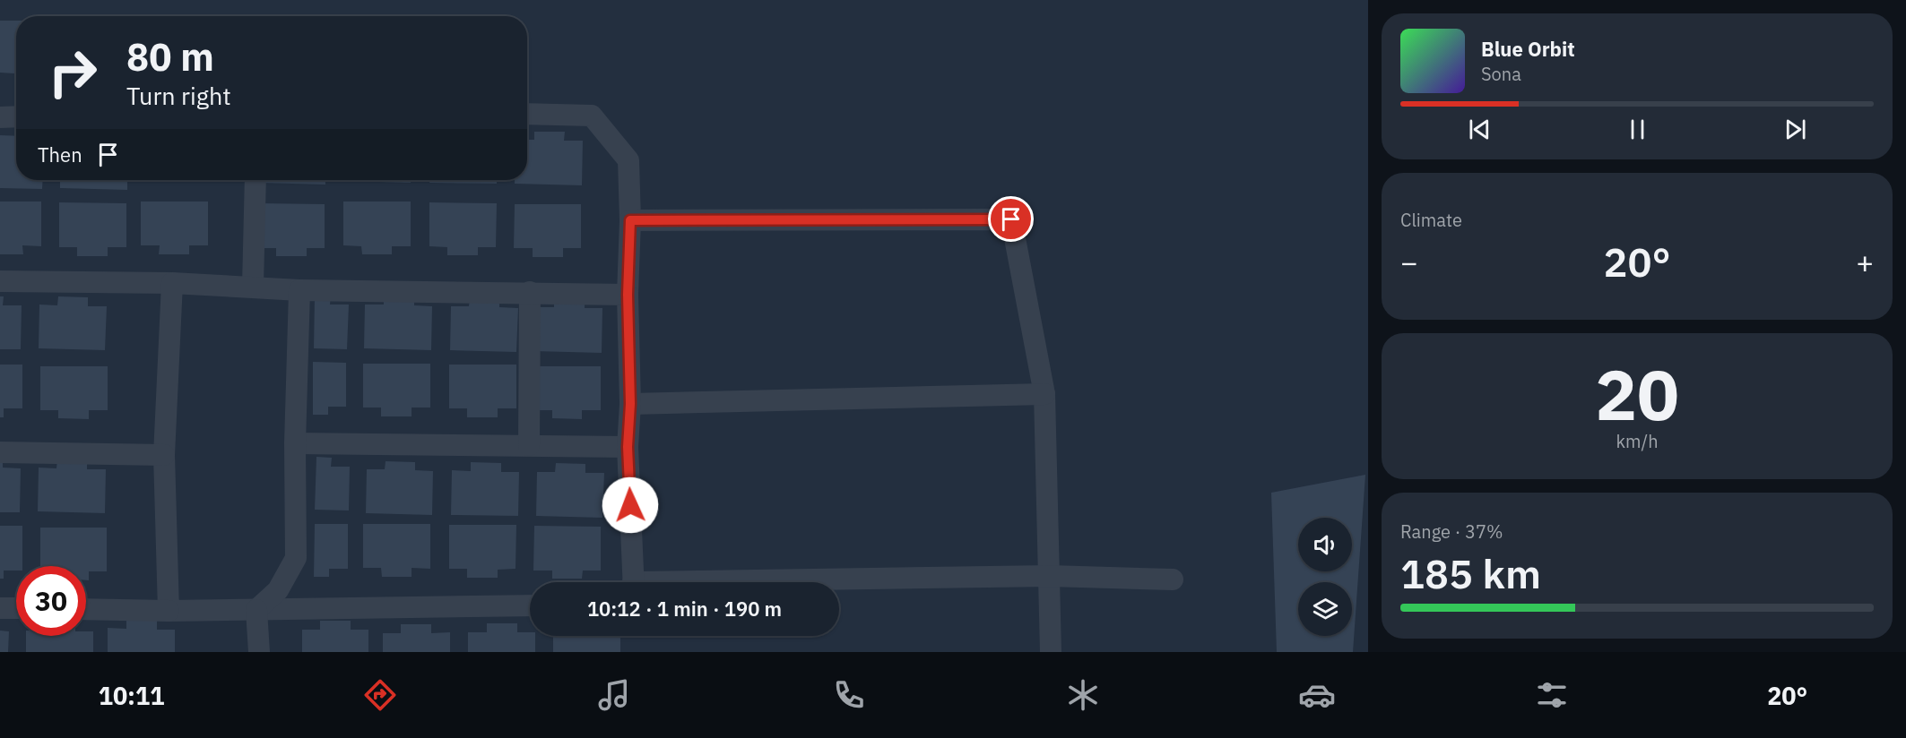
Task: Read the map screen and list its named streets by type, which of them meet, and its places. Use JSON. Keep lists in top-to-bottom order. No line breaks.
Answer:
{"page":{"turn":["80 m","Turn right"],"song":["Blue Orbit","Sona"],"then":"Then","tile":["Climate",["20","km/h"],["Range · 37%","185 km"]],"heat":["−","20°","+"],"limit":"30","trip":"10:12 · 1 min · 190 m","tabs":["10:11","20°"]}}
